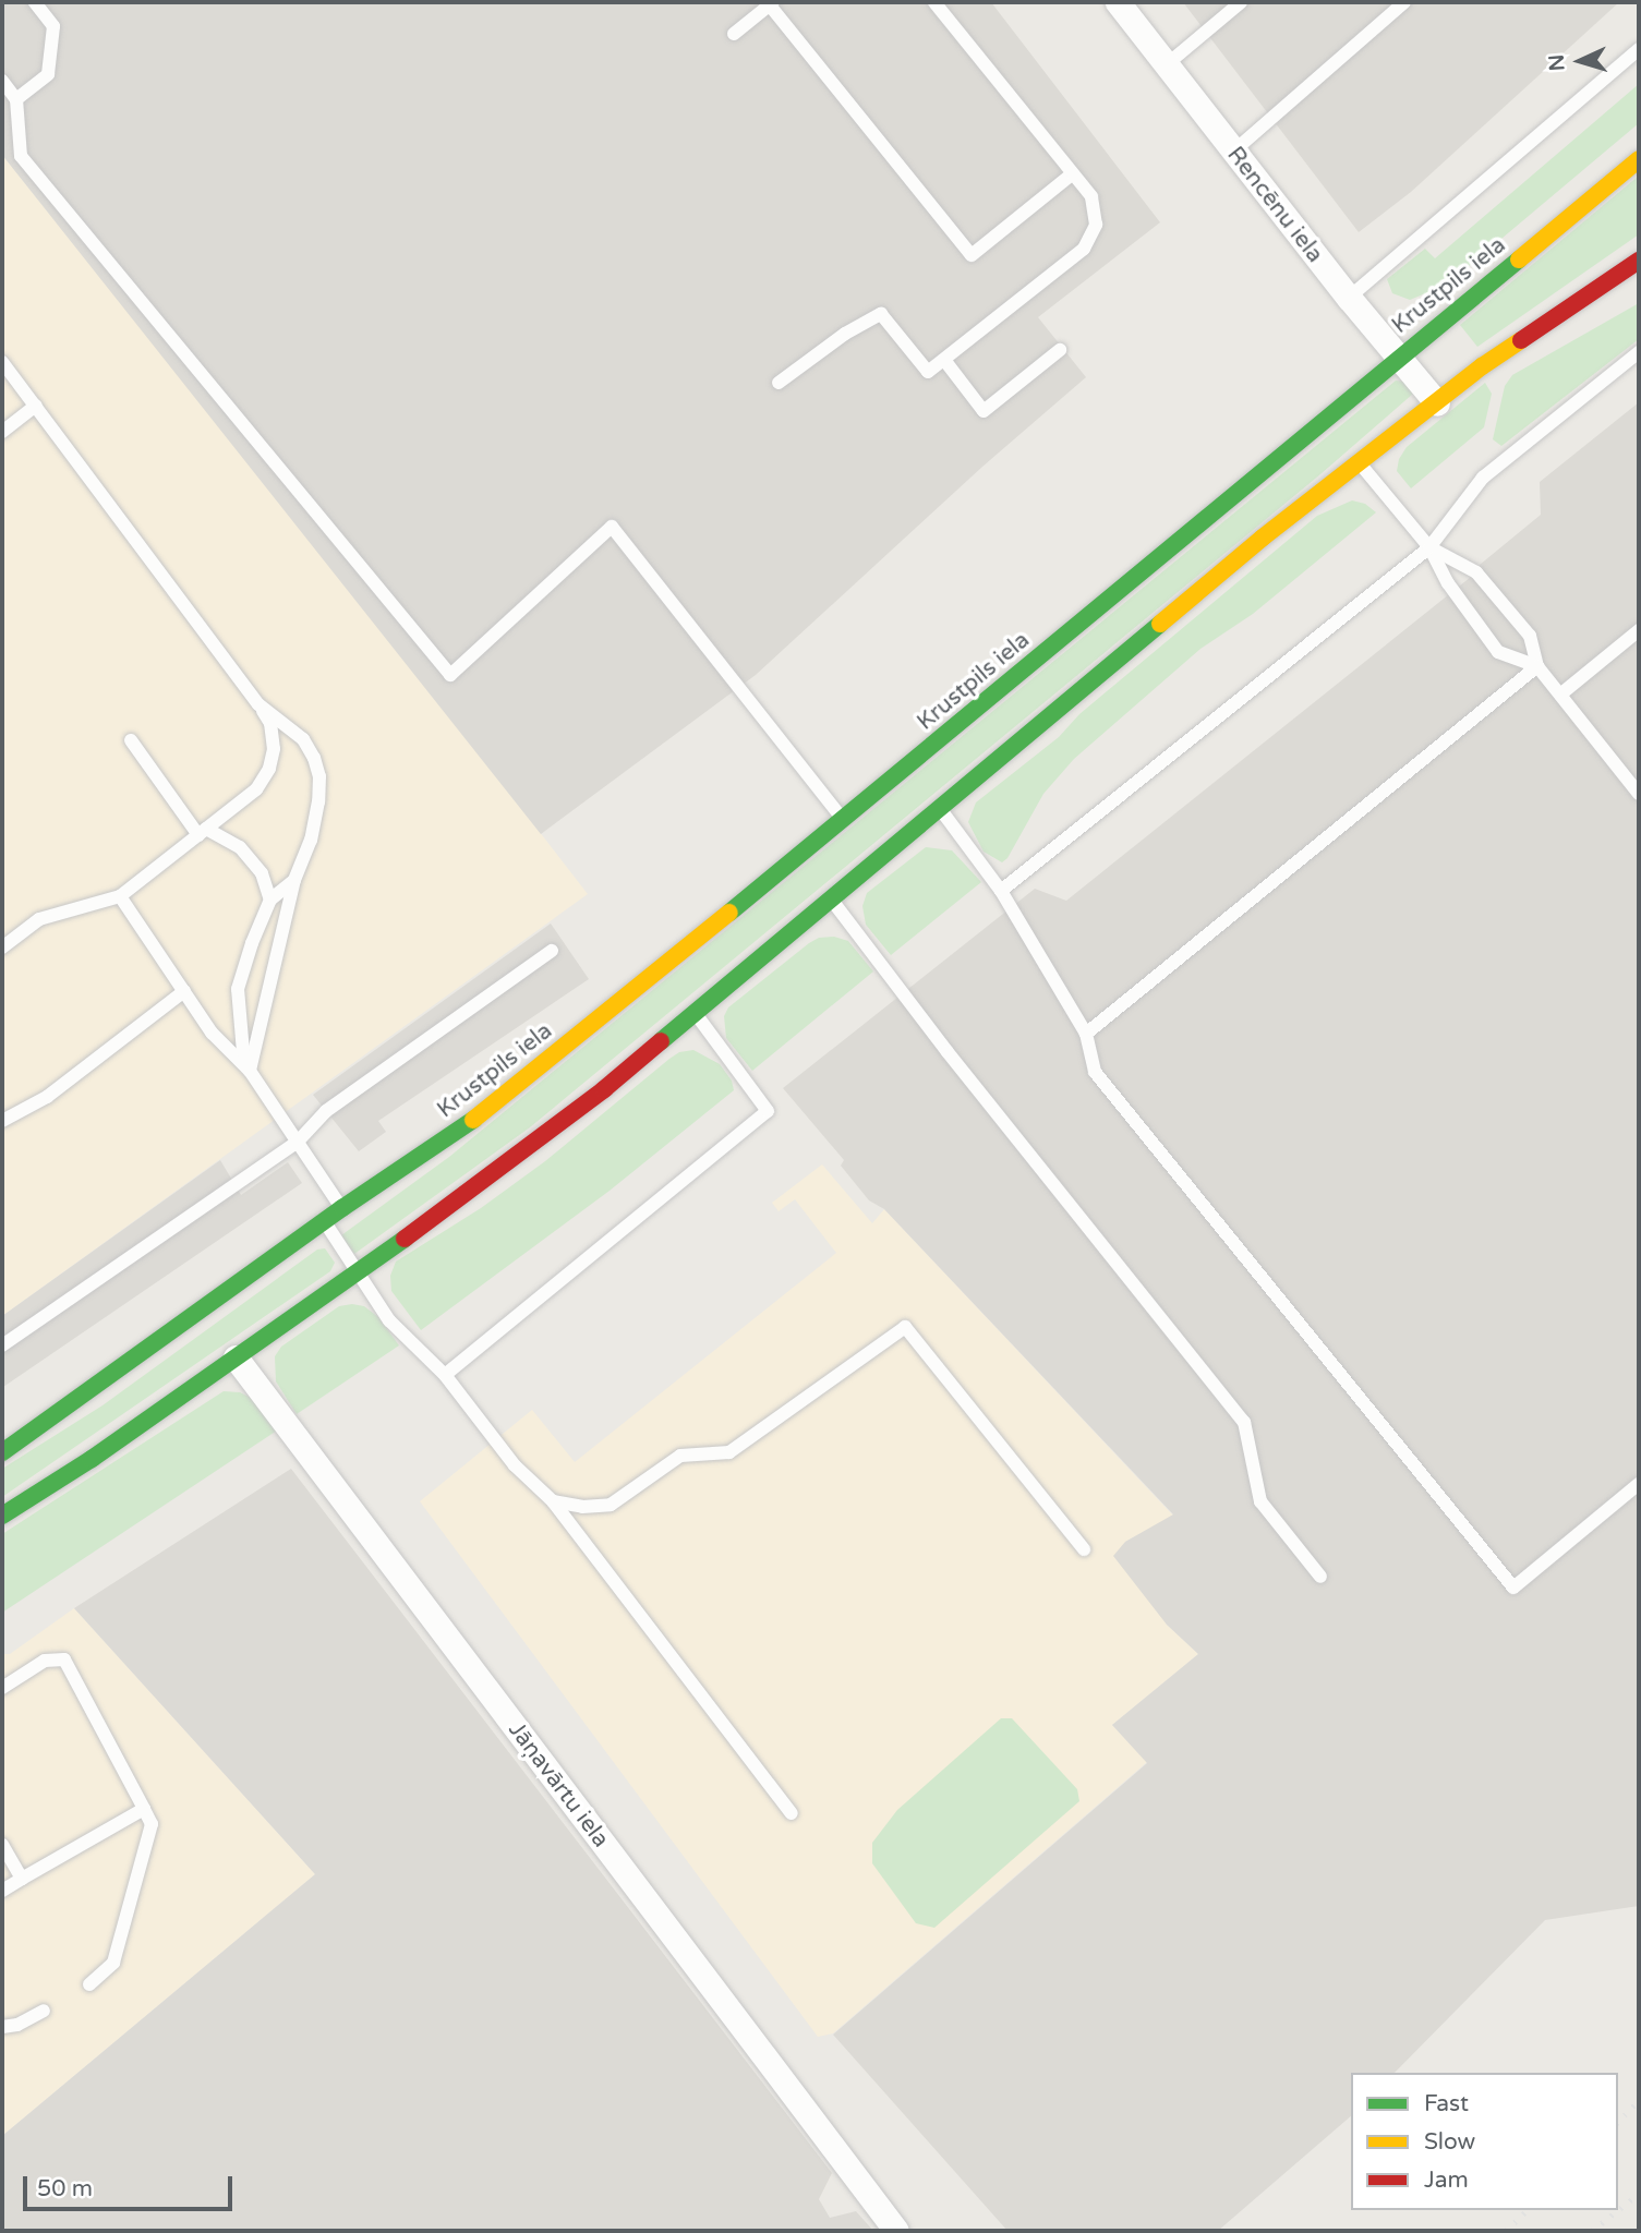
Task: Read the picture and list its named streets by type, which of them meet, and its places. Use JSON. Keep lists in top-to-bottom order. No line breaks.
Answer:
{"streets":{"main road":["Krustpils iela"],"street":["Rencēnu iela","Jāņavārtu iela"]},"crossings":[["Rencēnu iela","Krustpils iela"]],"legend":["Fast","Slow","Jam"],"scale_bar":"50 m","north":"left"}
